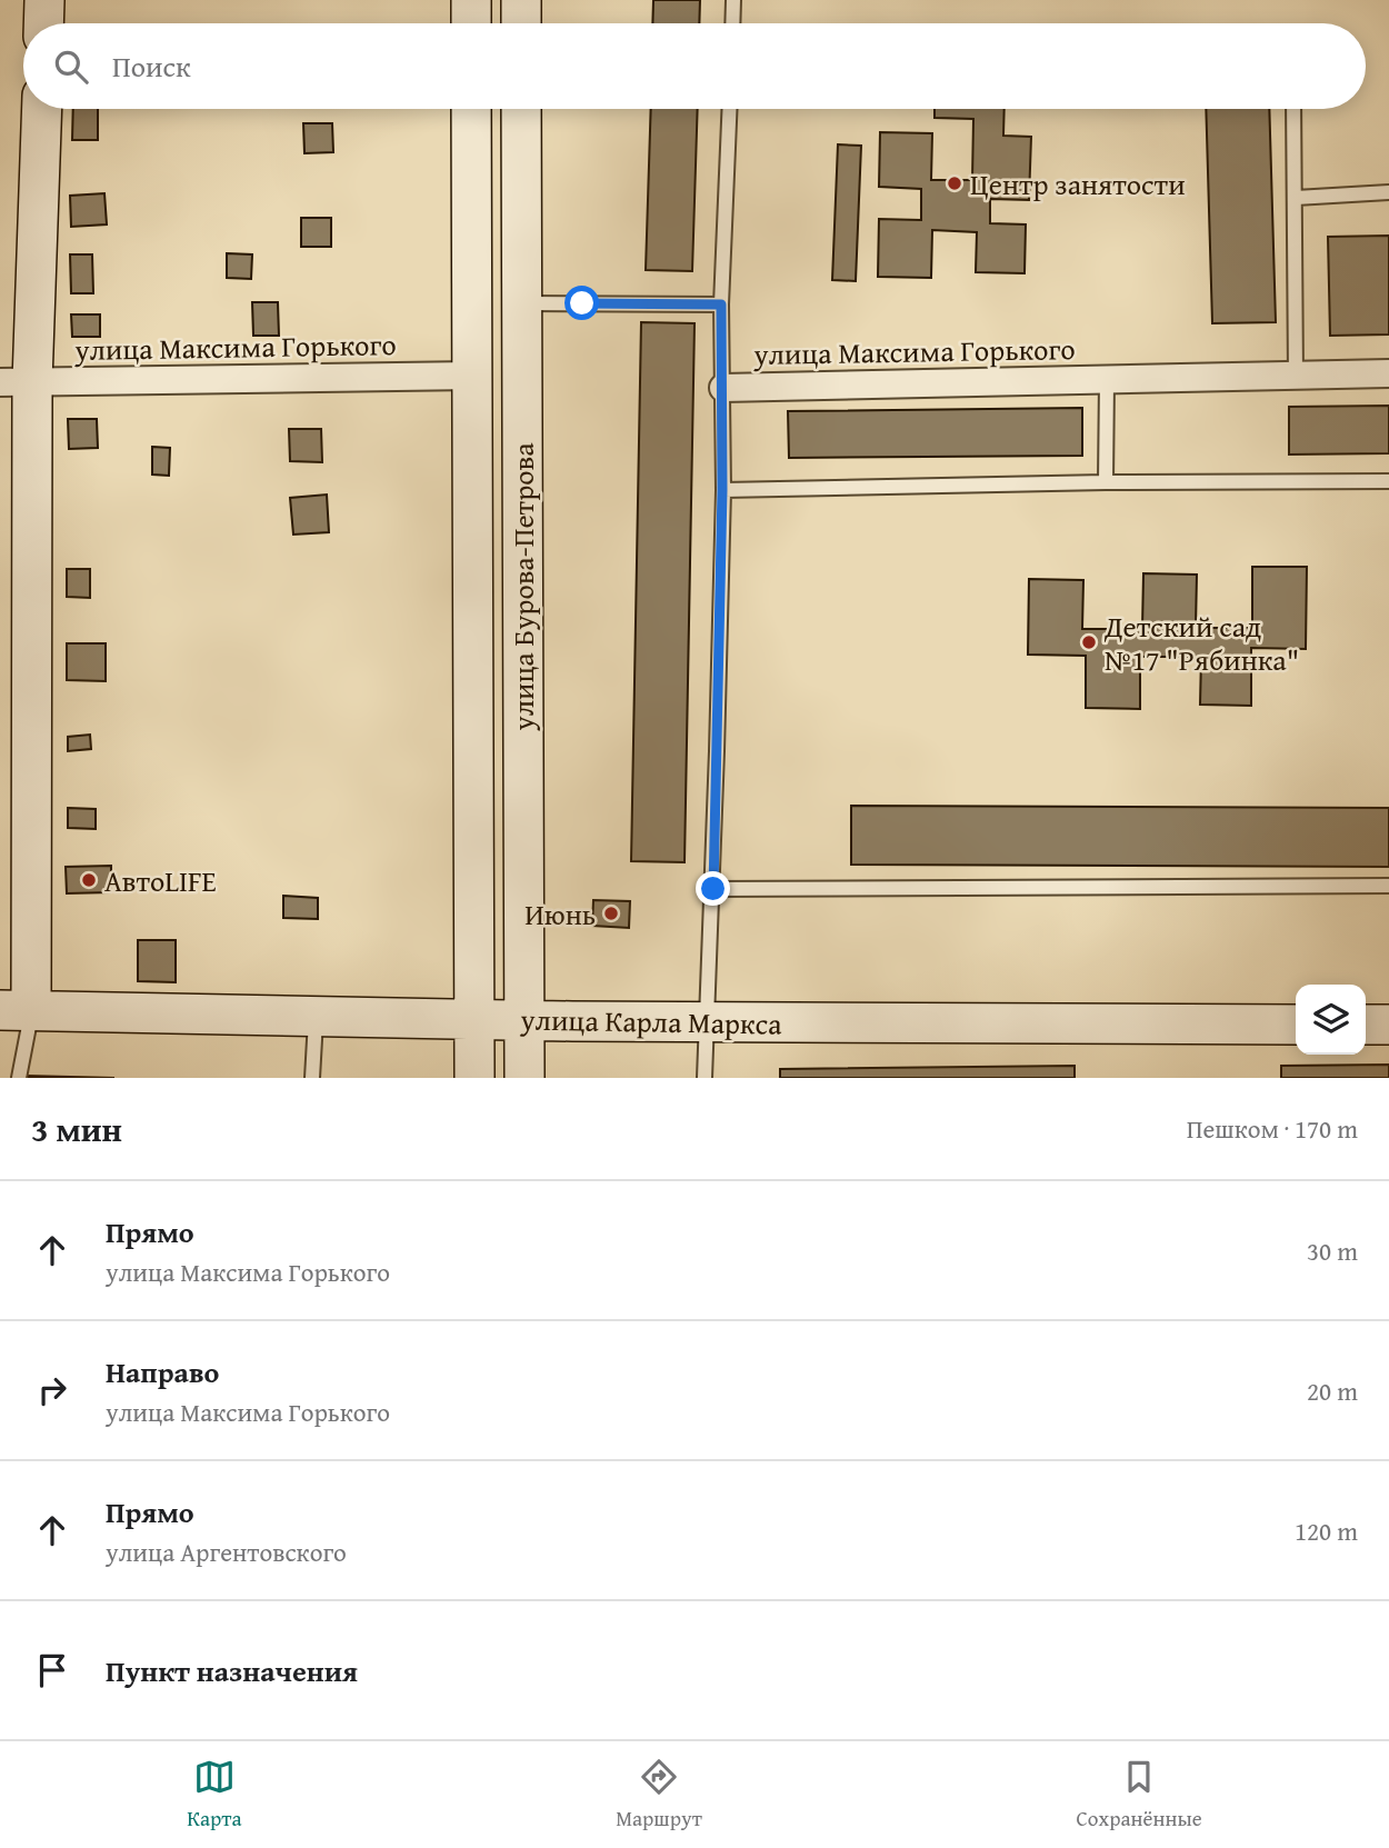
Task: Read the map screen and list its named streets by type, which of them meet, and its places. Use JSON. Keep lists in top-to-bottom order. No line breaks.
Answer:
{"streets":{"main road":["улица Бурова-Петрова","улица Карла Маркса"],"street":["улица Максима Горького"]},"crossings":[["улица Максима Горького","улица Бурова-Петрова"],["улица Бурова-Петрова","улица Карла Маркса"]],"places":["Центр занятости","Детский сад №17 \"Рябинка\"","АвтоLIFE","Июнь"],"page":{"search":"Поиск","heading":["3 мин","Пешком · 170 m"],"list":[["Прямо","улица Максима Горького","30 m"],["Направо","улица Максима Горького","20 m"],["Прямо","улица Аргентовского","120 m"],"Пункт назначения"],"nav":["Карта","Маршрут","Сохранённые"]}}
